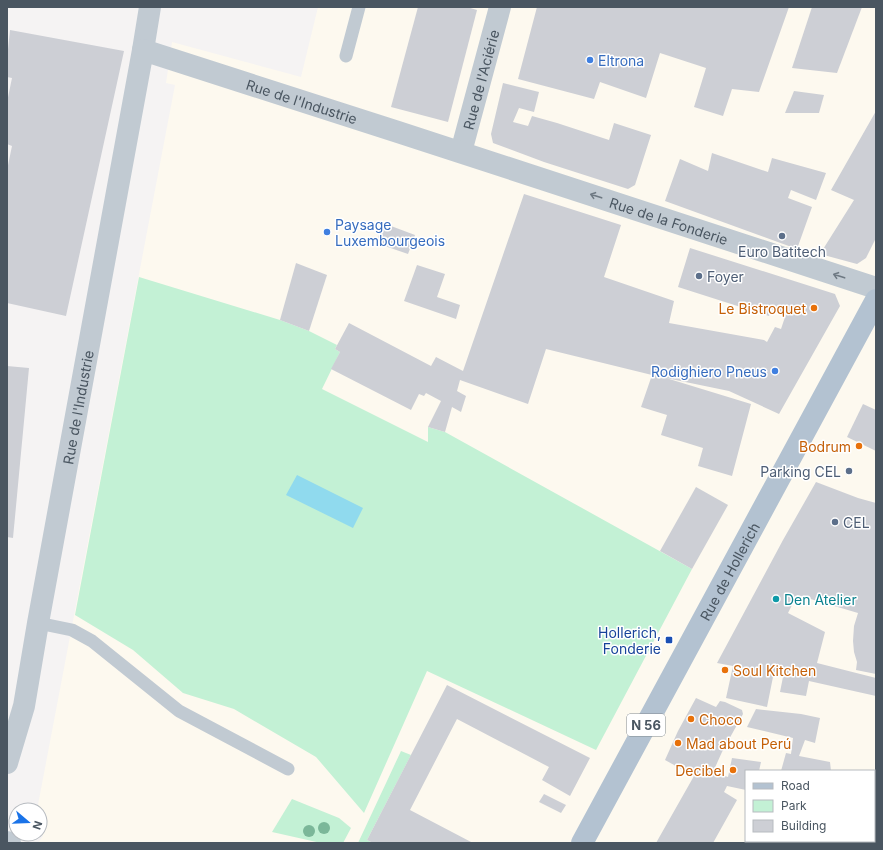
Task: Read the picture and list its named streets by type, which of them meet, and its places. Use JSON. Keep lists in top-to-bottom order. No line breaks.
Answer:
{"streets":{"main road":["Rue de Hollerich","N 56"],"street":["Rue de l'Aciérie","Rue de l'Industrie","Rue de la Fonderie"]},"crossings":[["Rue de l'Aciérie","Rue de l'Industrie"],["Rue de l'Aciérie","Rue de la Fonderie"],["Rue de l'Industrie","Rue de la Fonderie"]],"one_way":["Rue de la Fonderie"],"places":{"other":["Eltrona","Paysage Luxembourgeois","Euro Batitech","Foyer","Le Bistroquet","Rodighiero Pneus","Bodrum","Parking CEL","CEL","Den Atelier","Soul Kitchen","Choco","Mad about Perú","Decibel"],"transit":["Hollerich, Fonderie"]},"legend":["Road","Park","Building"],"north":"right"}
